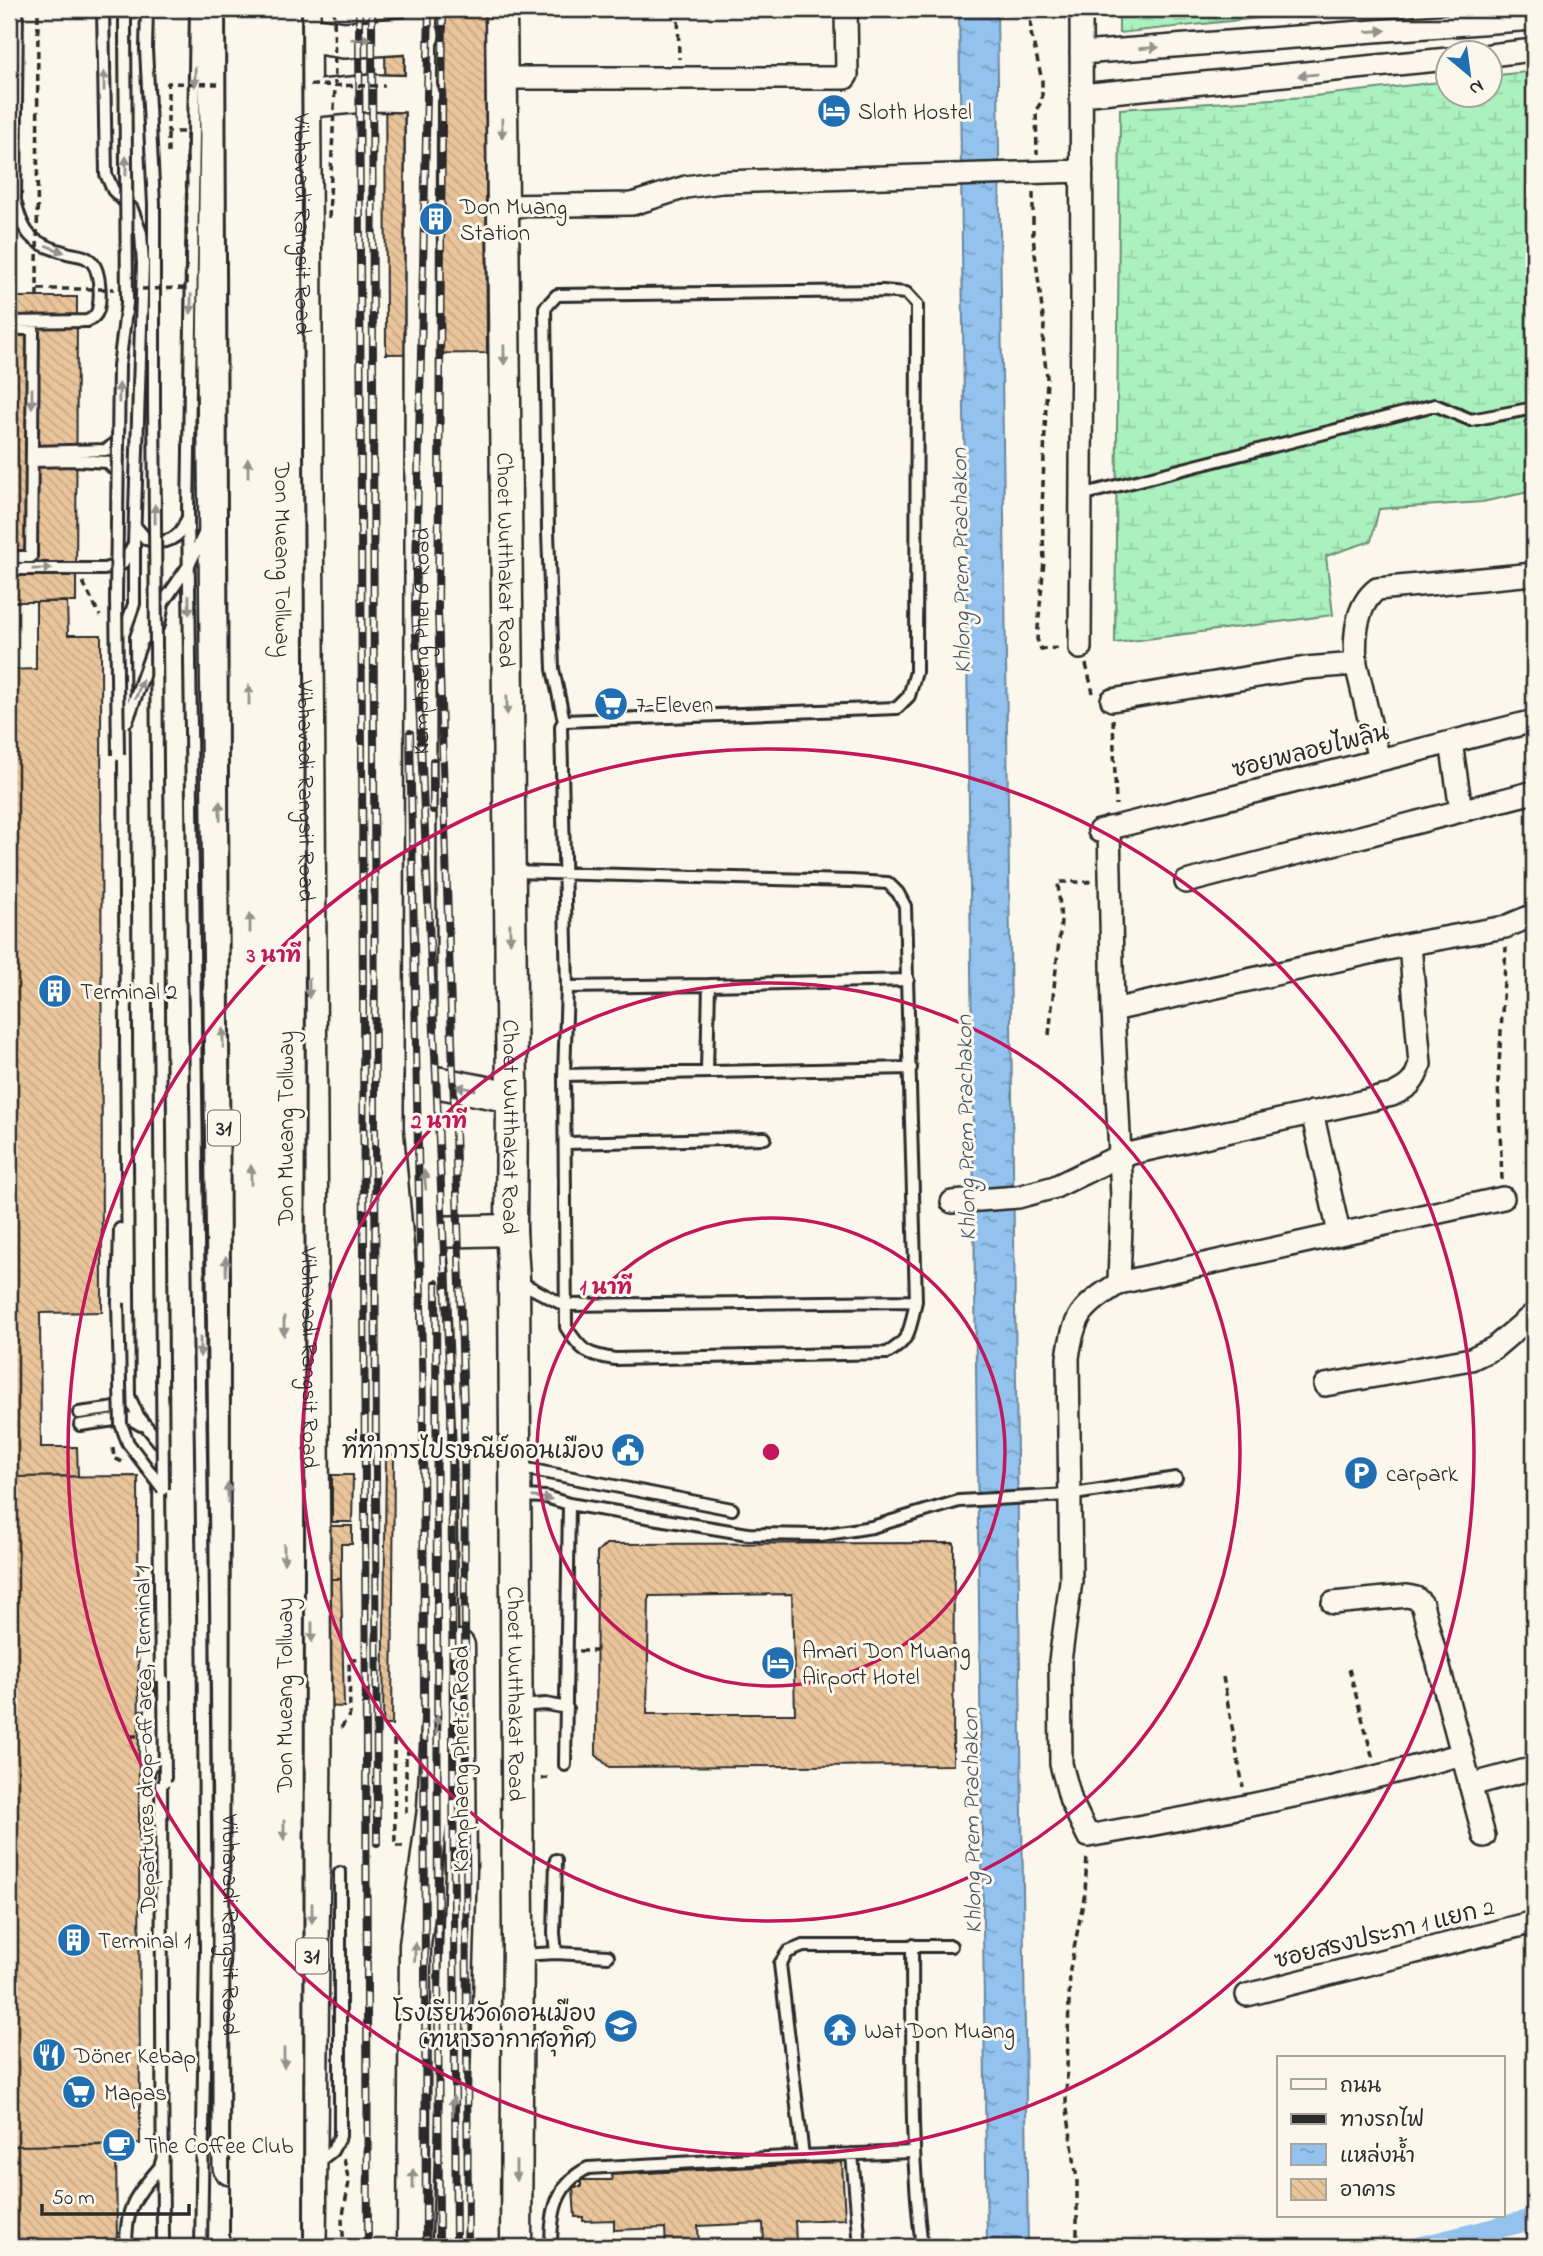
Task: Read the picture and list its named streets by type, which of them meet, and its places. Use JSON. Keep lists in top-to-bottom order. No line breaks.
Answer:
{"streets":{"highway":["Vibhavadi Rangsit Road","Don Mueang Tollway","31"],"main road":["Choet Wutthakat Road","Kamphaeng Phet 6 Road"],"street":["ซอยพลอยไพลิน","ซอยสรงประภา 1 แยก 2"],"lane":["Departures drop-off area, Terminal 1"]},"crossings":[["Vibhavadi Rangsit Road","Don Mueang Tollway"]],"one_way":["Choet Wutthakat Road","Kamphaeng Phet 6 Road"],"water":["Khlong Prem Prachakon"],"places":{"hotel":["Sloth Hostel","Amari Don Muang Airport Hotel"],"building":["Don Muang Station","Terminal 2","Terminal 1"],"supermarket":["7-Eleven","Mapas"],"public building":["ที่ทำการไปรษณีย์ดอนเมือง"],"parking":["carpark"],"school or university":["โรงเรียนวัดดอนเมือง (ทหารอากาศอุทิศ)"],"temple":["Wat Don Muang"],"restaurant":["Döner Kebap"],"cafe":["The Coffee Club"]},"legend":["ถนน","ทางรถไฟ","แหล่งน้ำ","อาคาร"],"scale_bar":"50 m","north":"bottom right","rings":["3 นาที","2 นาที","1 นาที"]}
